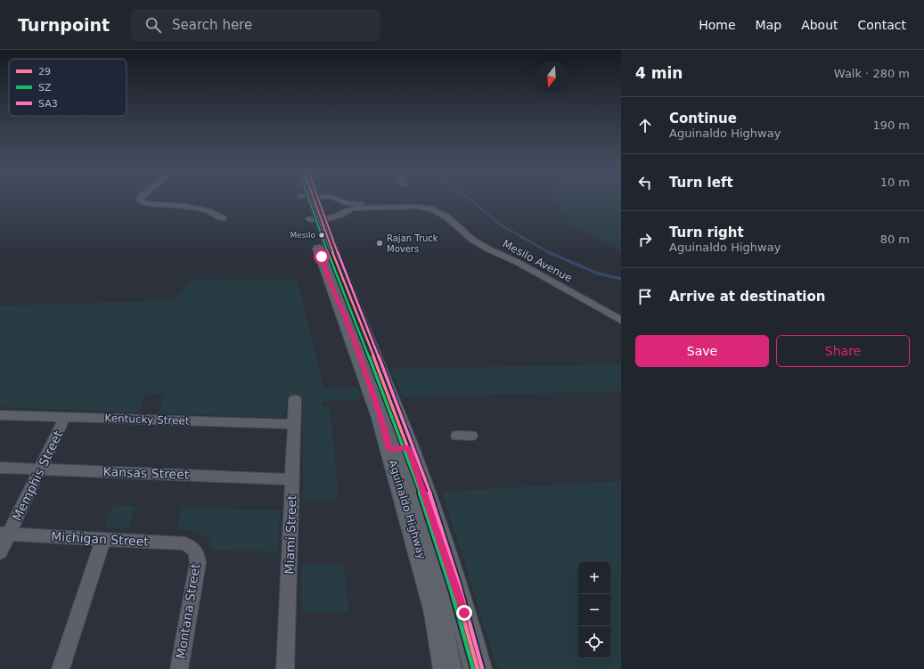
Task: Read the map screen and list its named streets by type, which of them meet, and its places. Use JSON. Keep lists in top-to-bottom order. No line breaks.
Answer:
{"streets":{"main road":["Aguinaldo Highway"],"street":["Mesilo Avenue","Kentucky Street","Kansas Street","Memphis Street","Miami Street","Michigan Street","Montana Street"]},"crossings":[["Mesilo Avenue","Aguinaldo Highway"],["Kentucky Street","Memphis Street"],["Kentucky Street","Miami Street"],["Kansas Street","Memphis Street"],["Kansas Street","Miami Street"],["Memphis Street","Michigan Street"],["Michigan Street","Montana Street"]],"places":["Mesilo","Rajan Truck Movers"],"lines":["transit line 29","transit line SZ","transit line SA3"],"legend":["29","SZ","SA3"],"north":"bottom","page":{"header":"Turnpoint","search":"Search here","nav":["Home","Map","About","Contact"],"heading":["4 min","Walk · 280 m"],"list":[["Continue","Aguinaldo Highway","190 m"],["Turn left","10 m"],["Turn right","Aguinaldo Highway","80 m"],"Arrive at destination"],"buttons":["Save","Share"],"map_buttons":["+","−"]}}
